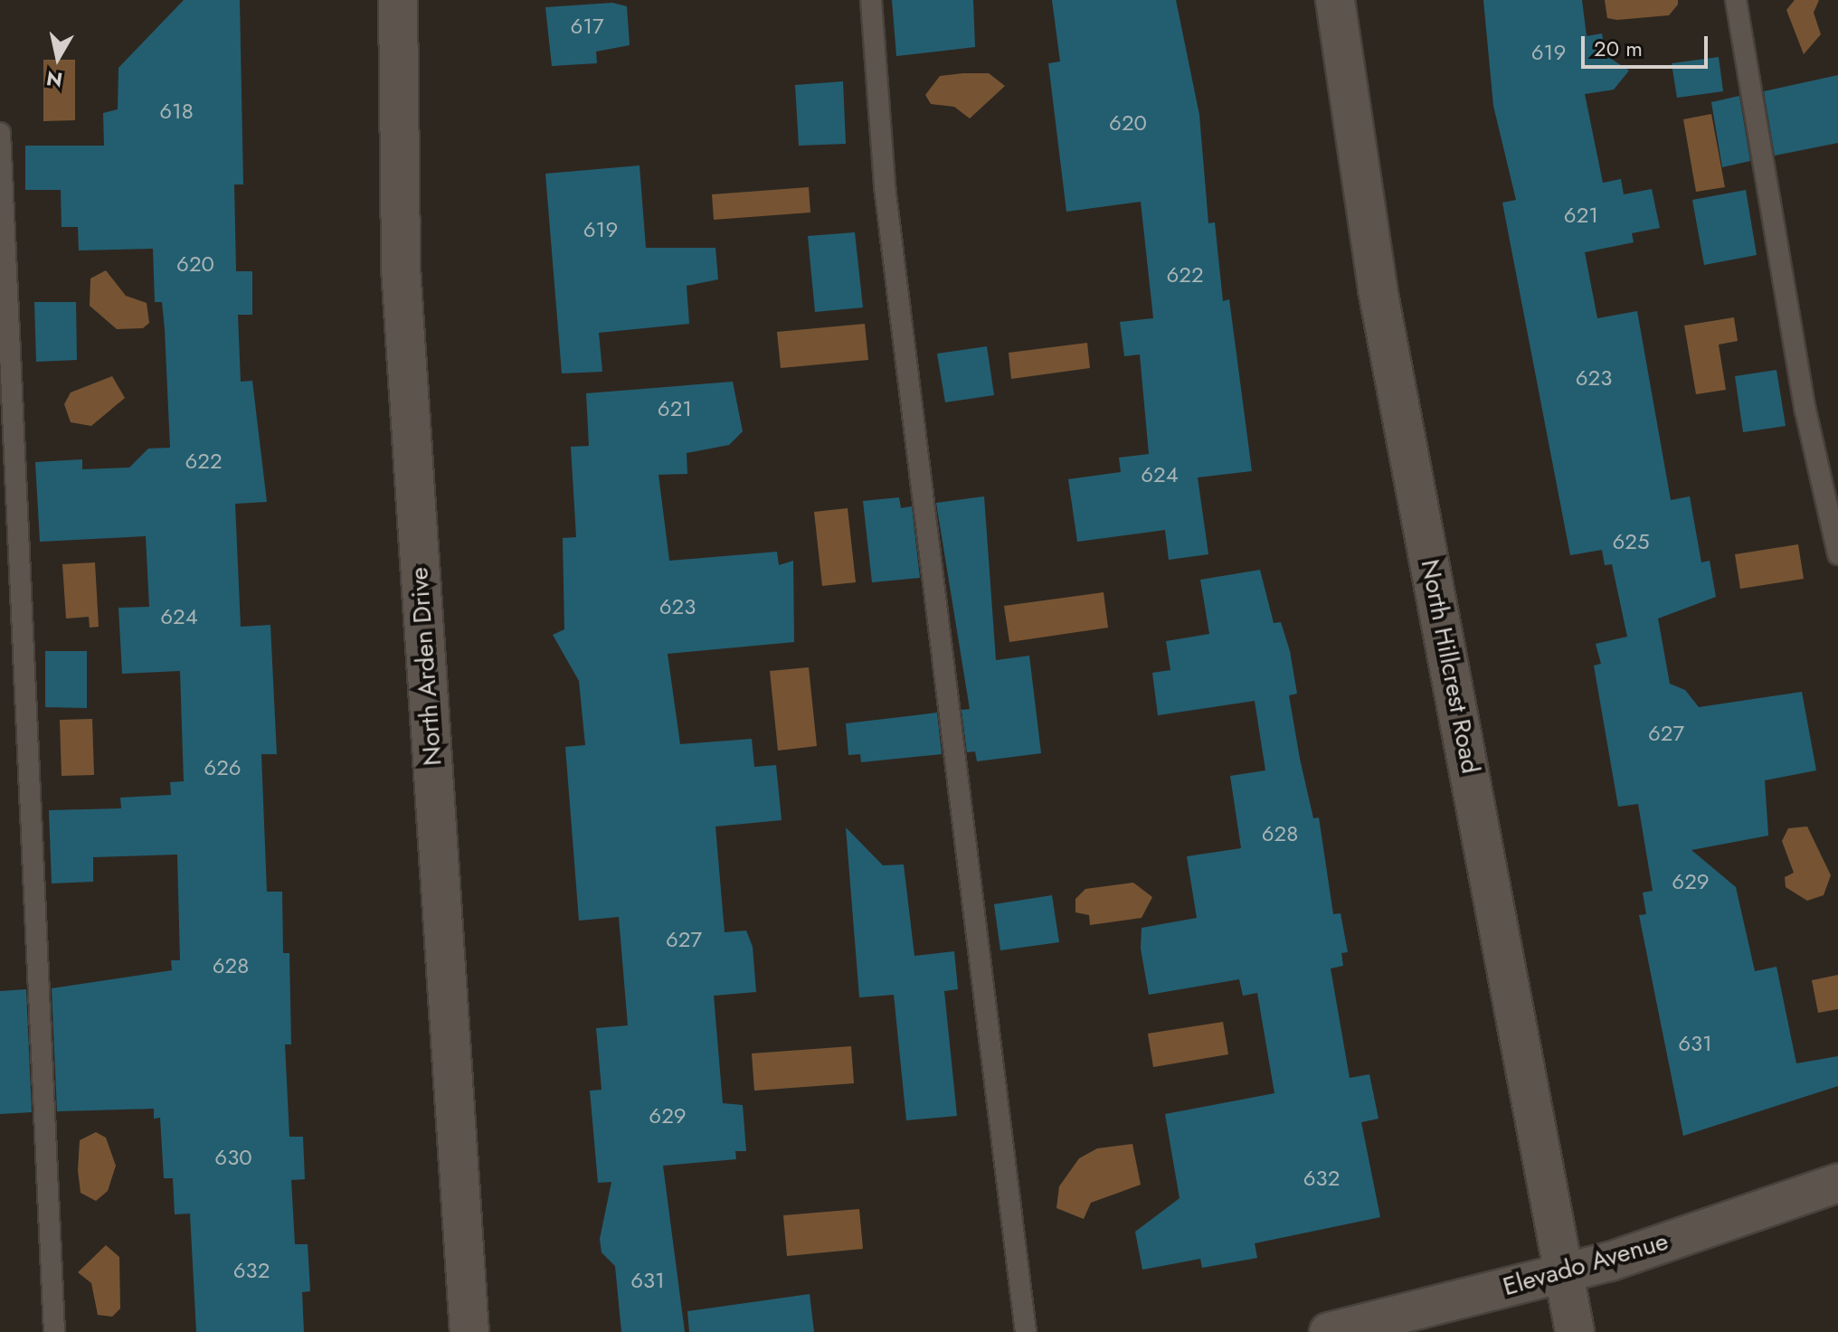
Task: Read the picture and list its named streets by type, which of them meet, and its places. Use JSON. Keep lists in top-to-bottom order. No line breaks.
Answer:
{"streets":{"street":["North Arden Drive","North Hillcrest Road","Elevado Avenue"]},"crossings":[["North Hillcrest Road","Elevado Avenue"]],"house_numbers":["617","619","618","620","621","619","620","622","623","621","622","624","625","623","624","627","626","628","629","627","628","631","629","630","632","632","631"],"scale_bar":"20 m","north":"bottom"}
